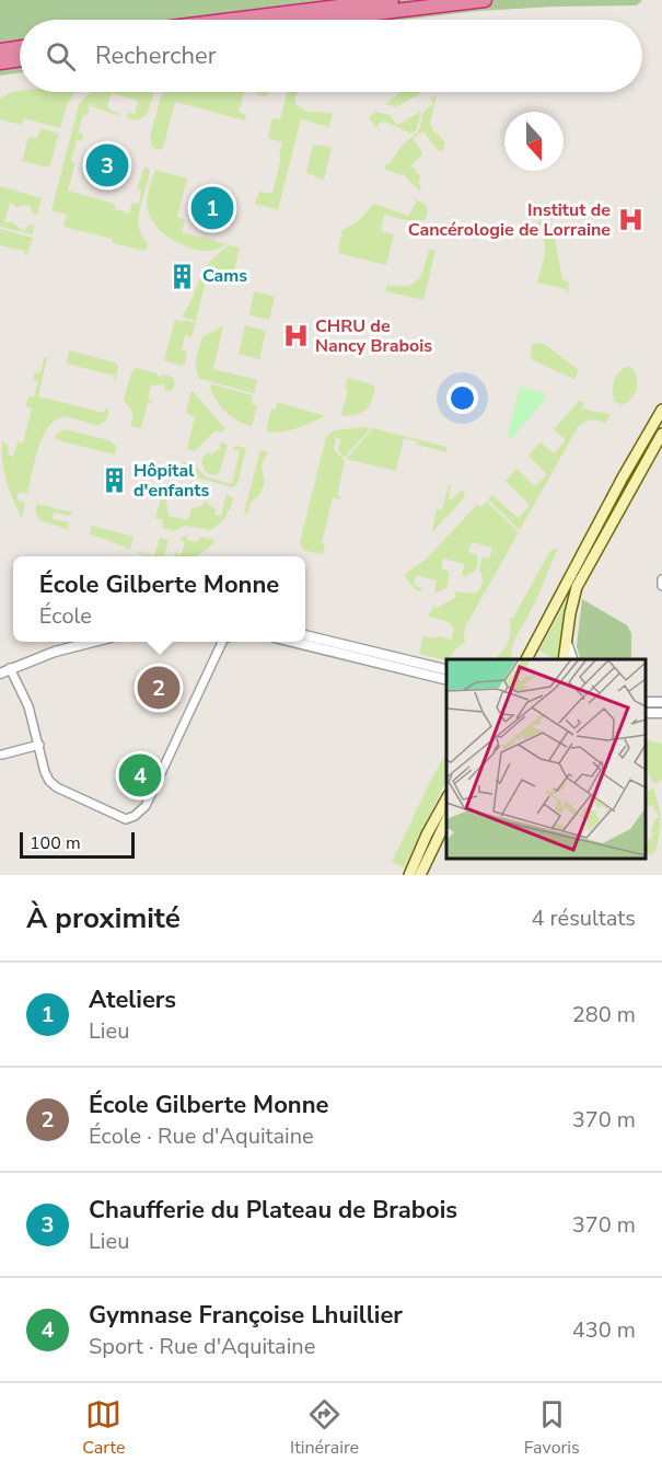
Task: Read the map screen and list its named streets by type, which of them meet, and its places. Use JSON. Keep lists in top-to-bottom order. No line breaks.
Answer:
{"places":{"hospital":["Institut de Cancérologie de Lorraine","CHRU de Nancy Brabois"],"building":["Cams","Hôpital d'enfants"]},"scale_bar":"100 m","north":"bottom","page":{"search":"Rechercher","pins":["3","1","2","4"],"popup":["École Gilberte Monne","École"],"scale":"100 m","heading":["À proximité","4 résultats"],"list":[{"mark":"1","name":"Ateliers","note":"Lieu","value":"280 m"},{"mark":"2","name":"École Gilberte Monne","note":"École · Rue d'Aquitaine","value":"370 m"},{"mark":"3","name":"Chaufferie du Plateau de Brabois","note":"Lieu","value":"370 m"},{"mark":"4","name":"Gymnase Françoise Lhuillier","note":"Sport · Rue d'Aquitaine","value":"430 m"}],"nav":["Carte","Itinéraire","Favoris"]}}
